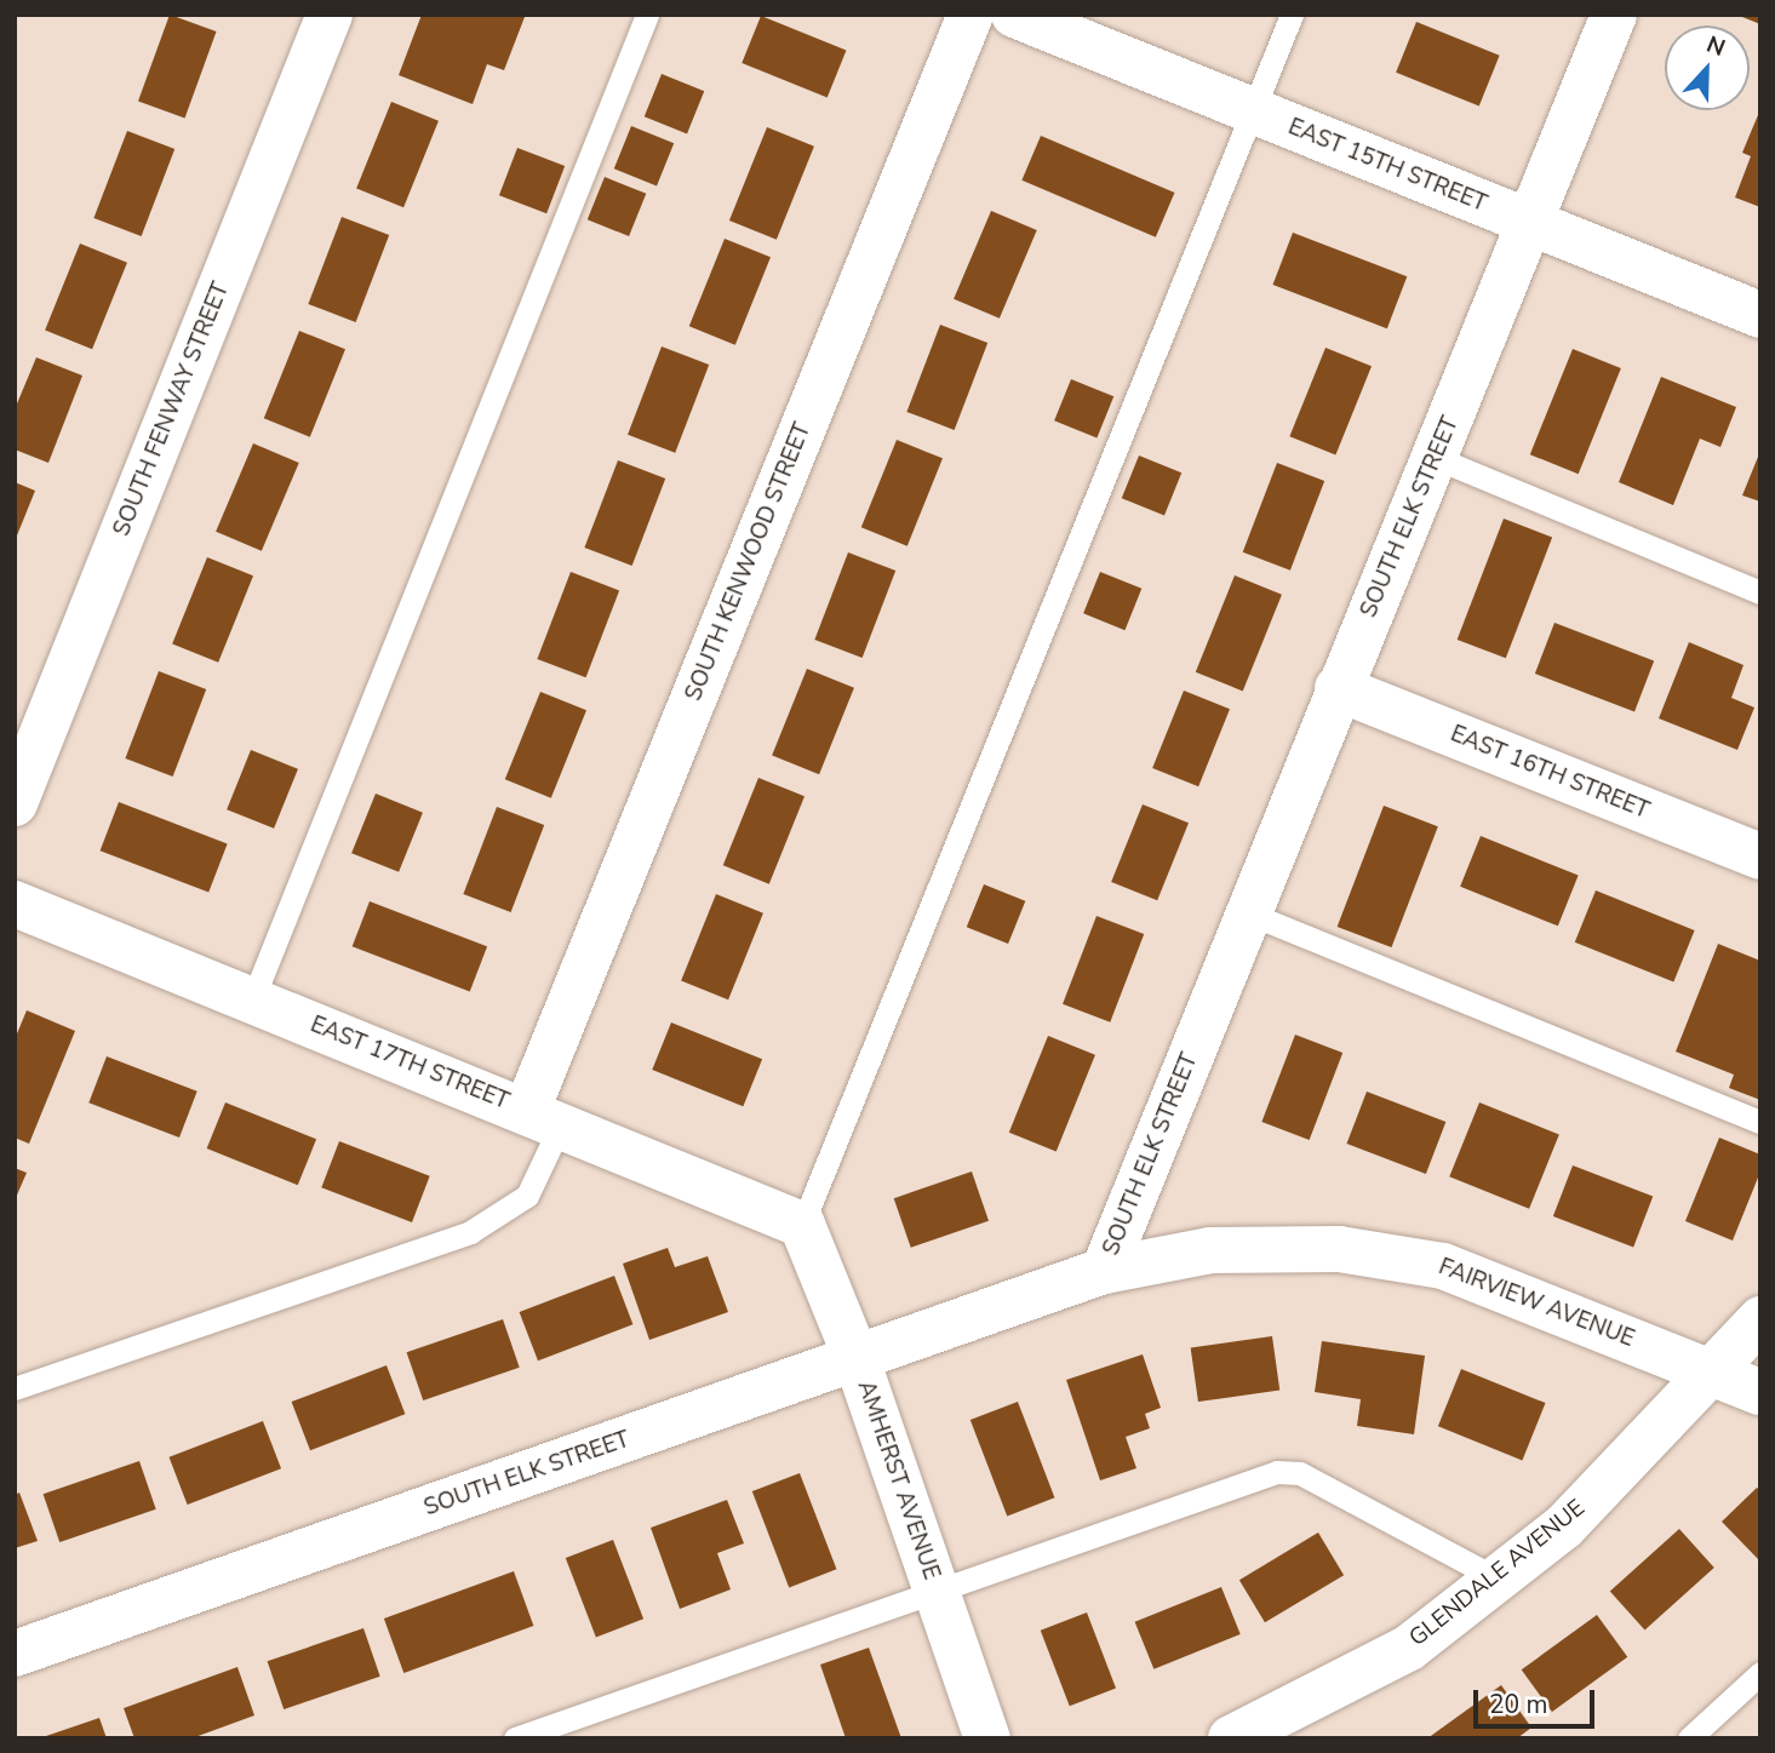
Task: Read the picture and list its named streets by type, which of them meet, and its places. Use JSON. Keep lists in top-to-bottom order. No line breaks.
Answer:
{"streets":{"street":["EAST 15TH STREET","SOUTH FENWAY STREET","SOUTH ELK STREET","SOUTH KENWOOD STREET","EAST 16TH STREET","EAST 17TH STREET","FAIRVIEW AVENUE","AMHERST AVENUE","GLENDALE AVENUE"]},"crossings":[["EAST 15TH STREET","SOUTH ELK STREET"],["SOUTH ELK STREET","EAST 16TH STREET"],["SOUTH ELK STREET","FAIRVIEW AVENUE"],["SOUTH ELK STREET","AMHERST AVENUE"],["SOUTH KENWOOD STREET","EAST 17TH STREET"],["EAST 17TH STREET","AMHERST AVENUE"],["FAIRVIEW AVENUE","GLENDALE AVENUE"]],"scale_bar":"20 m","north":"top"}
